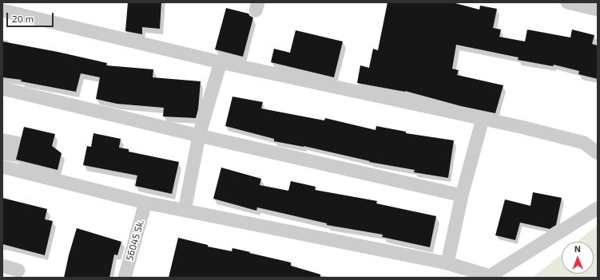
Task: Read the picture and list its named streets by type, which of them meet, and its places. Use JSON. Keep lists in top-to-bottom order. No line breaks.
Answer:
{"streets":{"street":["56045 Sk."]},"scale_bar":"20 m","north":"top"}
